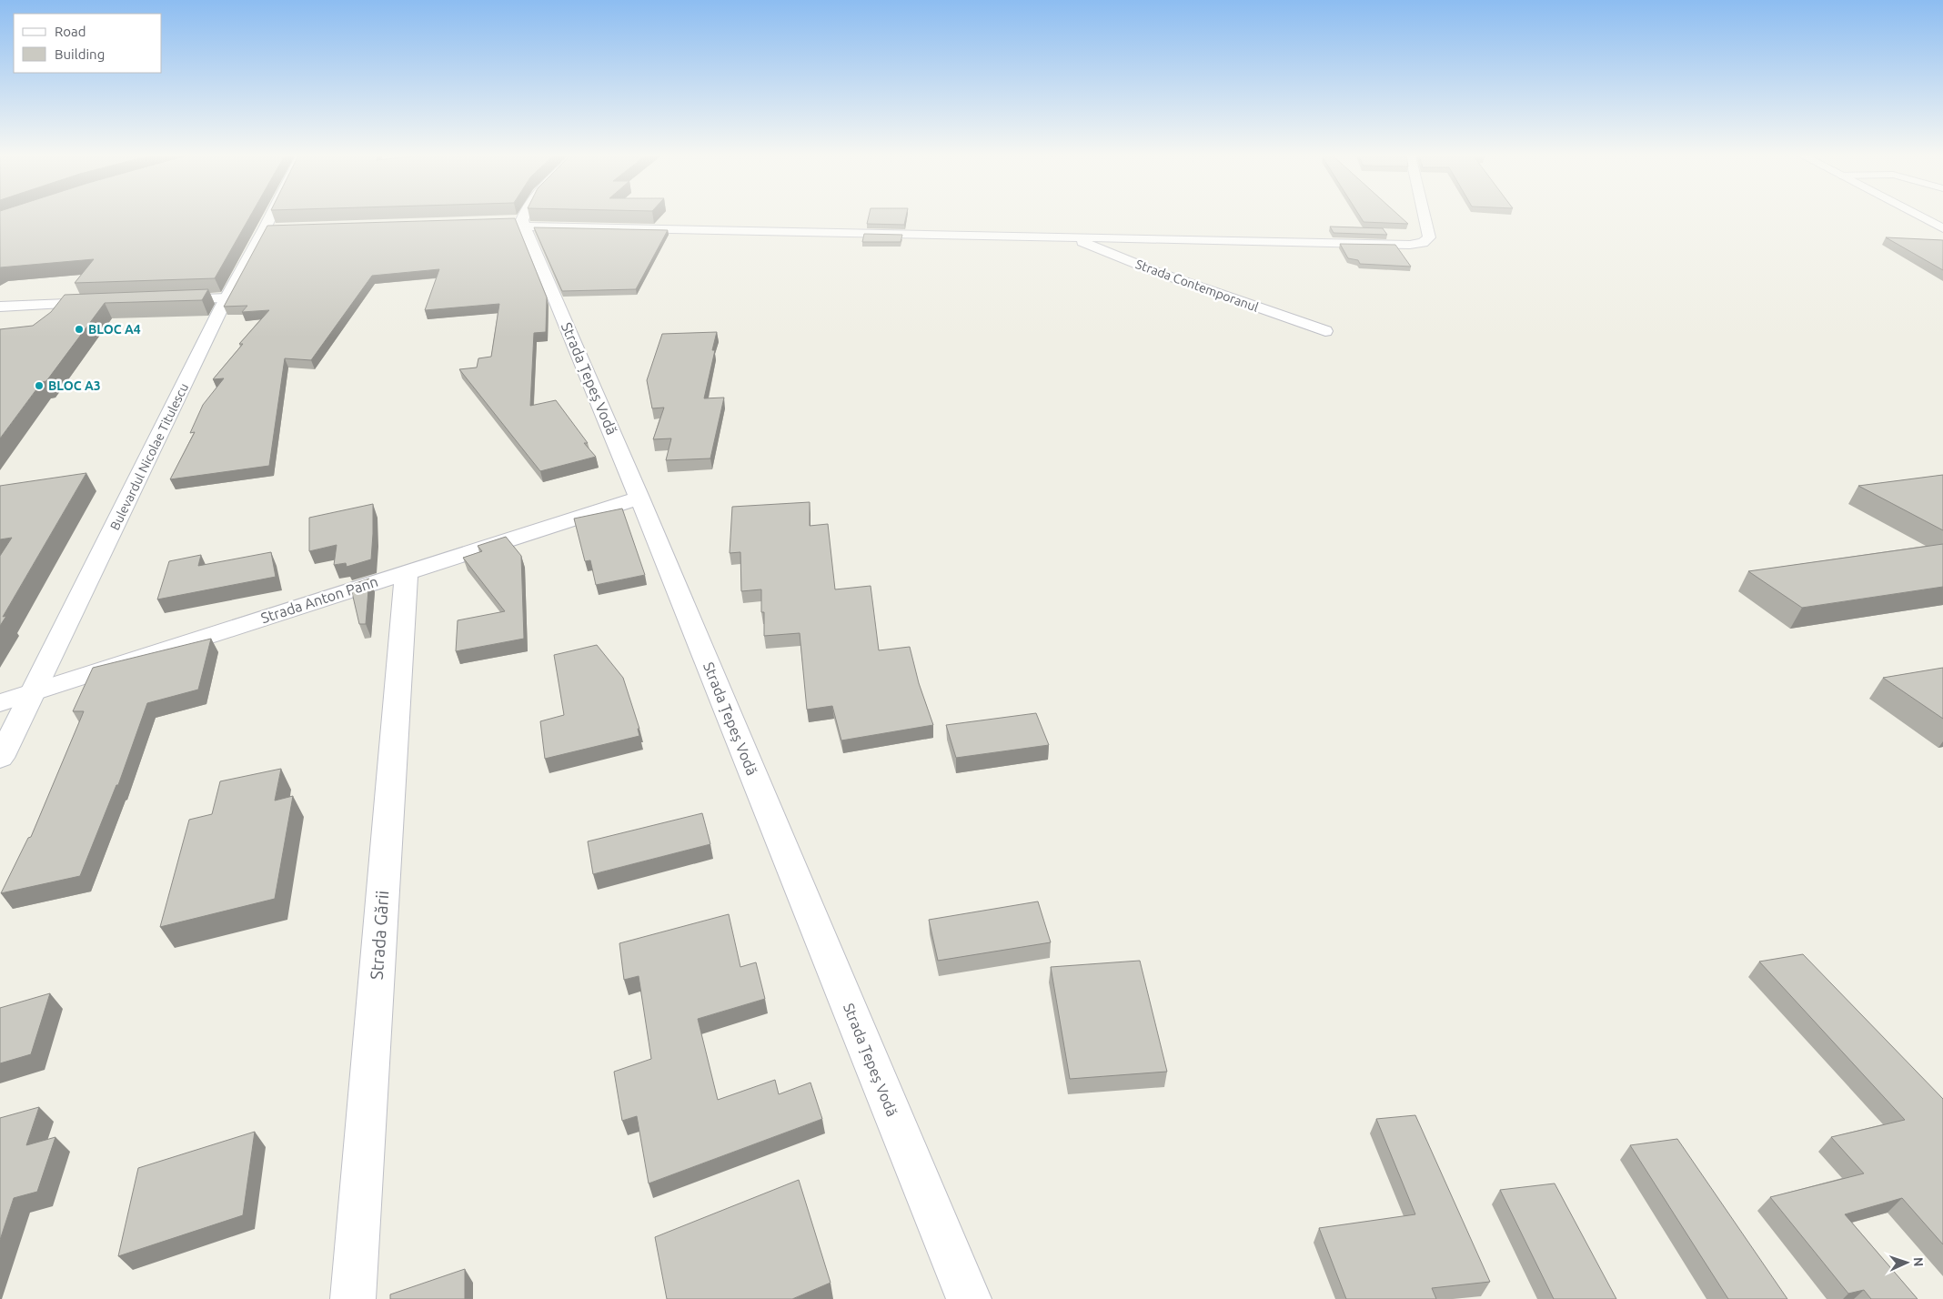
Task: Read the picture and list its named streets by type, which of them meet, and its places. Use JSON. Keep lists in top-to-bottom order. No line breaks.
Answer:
{"streets":{"street":["Strada Contemporanul","Strada Țepeș Vodă","Bulevardul Nicolae Titulescu","Strada Anton Pann","Strada Gării"]},"crossings":[["Strada Țepeș Vodă","Strada Anton Pann"],["Bulevardul Nicolae Titulescu","Strada Anton Pann"],["Strada Anton Pann","Strada Gării"]],"places":["BLOC A4","BLOC A3"],"legend":["Road","Building"],"north":"right"}
